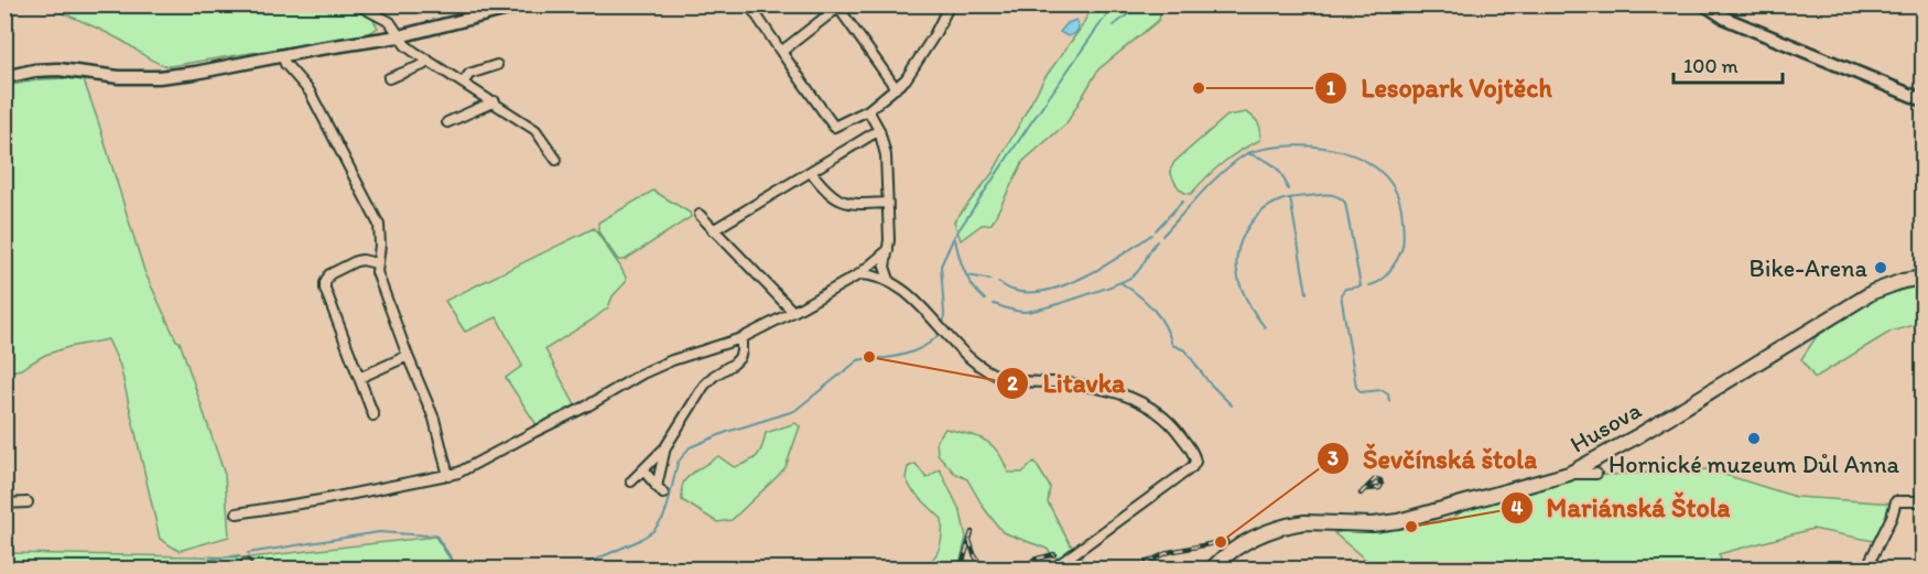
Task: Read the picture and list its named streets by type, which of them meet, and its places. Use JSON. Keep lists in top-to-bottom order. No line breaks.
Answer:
{"streets":{"main road":["Husova"]},"places":["Lesopark Vojtěch","Bike-Arena","Litavka","Hornické muzeum Důl Anna","Mariánská Štola","Ševčínská štola"],"scale_bar":"100 m"}
